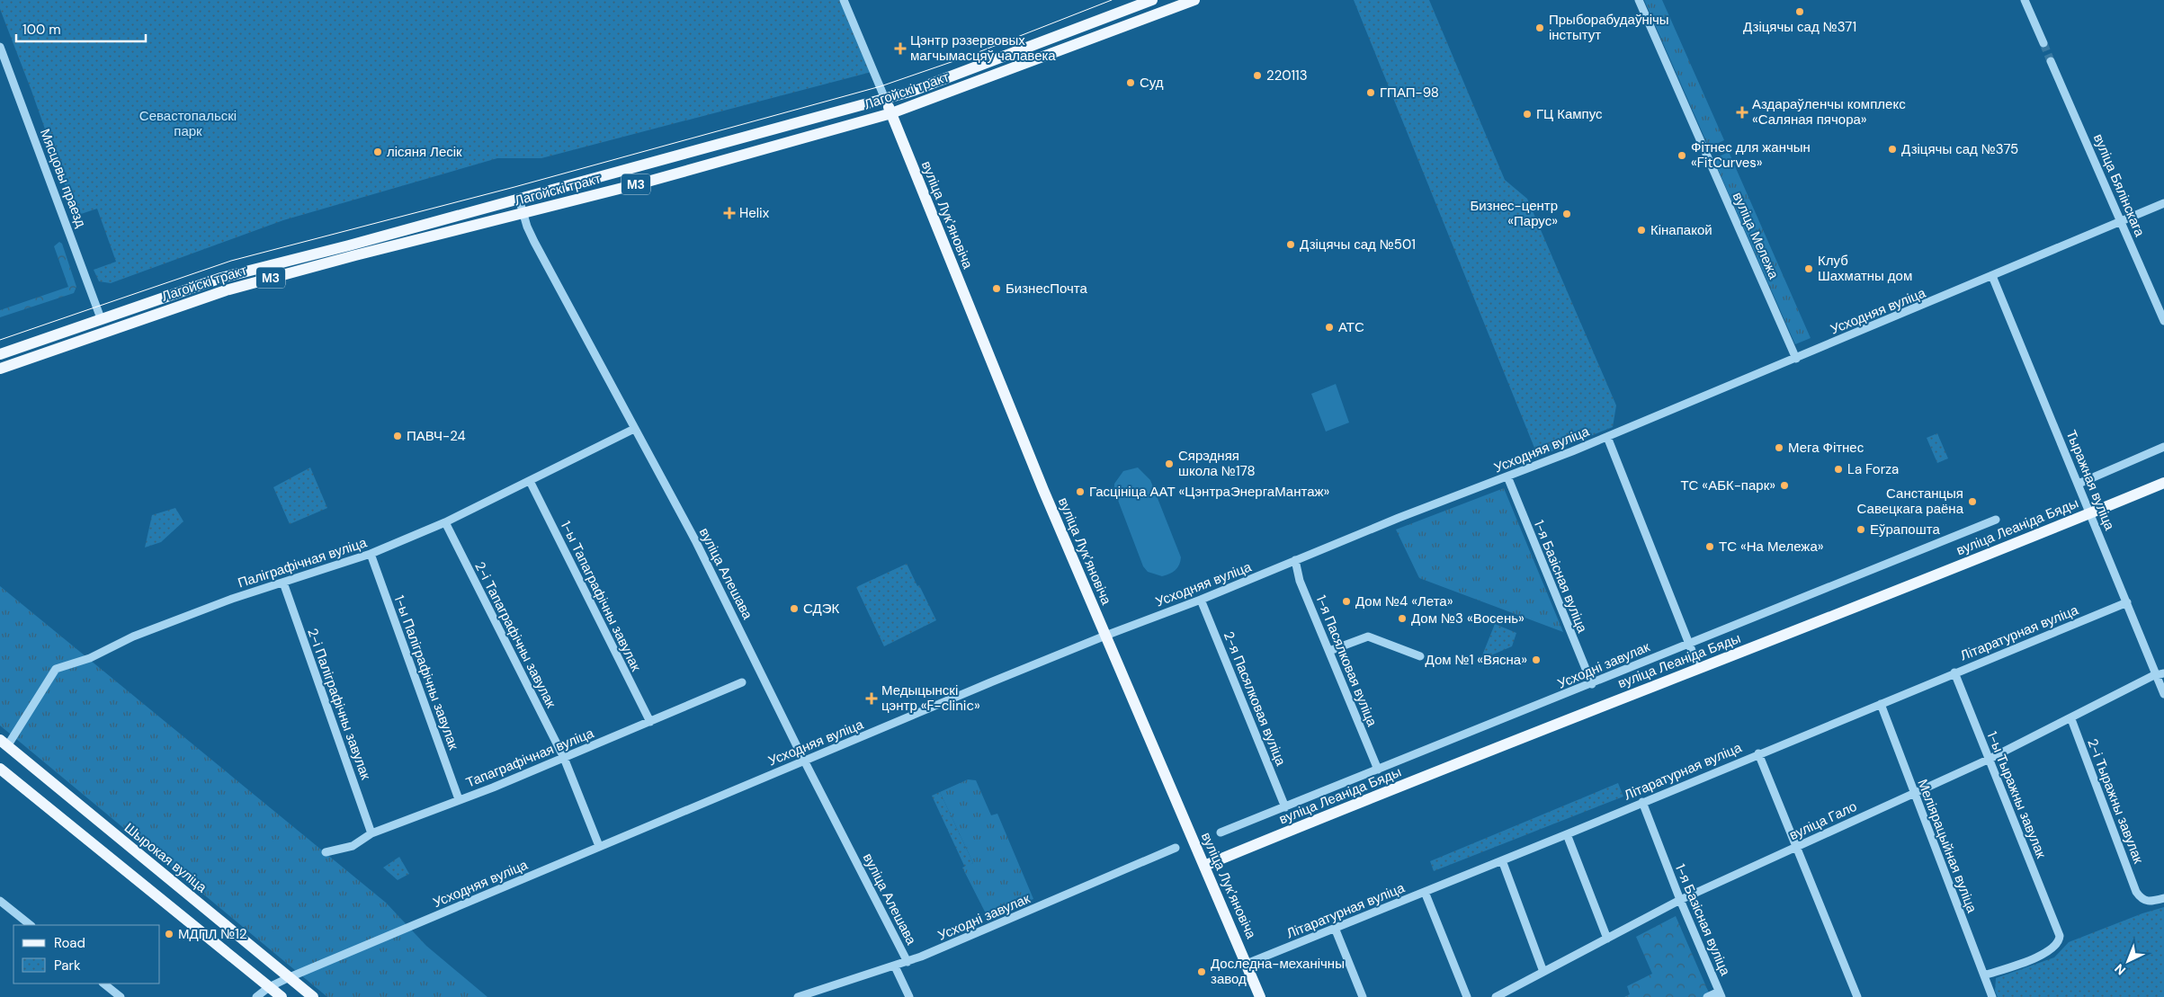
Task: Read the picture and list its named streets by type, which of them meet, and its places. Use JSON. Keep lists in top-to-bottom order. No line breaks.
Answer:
{"streets":{"main road":["Лагойскі тракт","М3","вуліца Лукʼяновіча","вуліца Леаніда Бяды","Шырокая вуліца"],"street":["Мясцовы праезд","вуліца Бялінскага","вуліца Мележа","Усходняя вуліца","Тыражная вуліца","Паліграфічная вуліца","вуліца Алешава","1-я Базісная вуліца","1-ы Тапаграфічны завулак","Літаратурная вуліца","2-і Тапаграфічны завулак","1-я Пасялковая вуліца","Усходні завулак","1-ы Паліграфічны завулак","2-я Пасялковая вуліца","2-і Паліграфічны завулак","Тапаграфічная вуліца","1-ы Тыражны завулак","2-і Тыражны завулак","вуліца Гало","Меліярацыйная вуліца"]},"crossings":[["Лагойскі тракт","Мясцовы праезд"],["Лагойскі тракт","вуліца Лукʼяновіча"],["Лагойскі тракт","вуліца Алешава"],["вуліца Бялінскага","Усходняя вуліца"],["вуліца Лукʼяновіча","Усходняя вуліца"],["вуліца Лукʼяновіча","вуліца Леаніда Бяды"],["вуліца Лукʼяновіча","Літаратурная вуліца"],["вуліца Мележа","Усходняя вуліца"],["Усходняя вуліца","Тыражная вуліца"],["Усходняя вуліца","вуліца Алешава"],["Усходняя вуліца","1-я Базісная вуліца"],["Усходняя вуліца","2-і Тапаграфічны завулак"],["Усходняя вуліца","1-я Пасялковая вуліца"],["Усходняя вуліца","2-я Пасялковая вуліца"],["Усходняя вуліца","Шырокая вуліца"],["Тыражная вуліца","вуліца Леаніда Бяды"],["Тыражная вуліца","Літаратурная вуліца"],["Тыражная вуліца","вуліца Гало"],["Паліграфічная вуліца","вуліца Алешава"],["Паліграфічная вуліца","1-ы Тапаграфічны завулак"],["Паліграфічная вуліца","2-і Тапаграфічны завулак"],["Паліграфічная вуліца","1-ы Паліграфічны завулак"],["Паліграфічная вуліца","2-і Паліграфічны завулак"],["Паліграфічная вуліца","Шырокая вуліца"],["вуліца Алешава","Усходні завулак"],["1-я Базісная вуліца","Літаратурная вуліца"],["1-я Базісная вуліца","Усходні завулак"],["1-я Базісная вуліца","вуліца Гало"],["1-ы Тапаграфічны завулак","Тапаграфічная вуліца"],["Літаратурная вуліца","1-ы Тыражны завулак"],["Літаратурная вуліца","Меліярацыйная вуліца"],["2-і Тапаграфічны завулак","Тапаграфічная вуліца"],["1-я Пасялковая вуліца","Усходні завулак"],["Усходні завулак","2-я Пасялковая вуліца"],["1-ы Паліграфічны завулак","Тапаграфічная вуліца"],["2-і Паліграфічны завулак","Тапаграфічная вуліца"],["1-ы Тыражны завулак","вуліца Гало"],["1-ы Тыражны завулак","Меліярацыйная вуліца"],["2-і Тыражны завулак","вуліца Гало"],["вуліца Гало","Меліярацыйная вуліца"]],"parks":["Севастопальскі парк"],"places":{"other":["Дзіцячы сад №371","Прыборабудаўнічы інстытут","220113","Суд","ГПАП-98","ГЦ Кампус","Дзіцячы сад №375","лісяня Лесік","Фітнес для жанчын «FitCurves»","Бизнес-центр «Парус»","Кінапакой","Дзіцячы сад №501","Клуб Шахматны дом","БизнесПочта","АТС","ПАВЧ-24","Мега Фітнес","Сярэдняя школа №178","La Forza","ТС «АБК-парк»","Гасцініца ААТ «ЦэнтраЭнергаМантаж»","Санстанцыя Савецкага раёна","Еўрапошта","ТС «На Мележа»","Дом №4 «Лета»","СДЭК","Дом №3 «Восень»","Дом №1 «Вясна»","МДПЛ №12","Доследна-механічны завод"],"health":["Цэнтр рэзервовых магчымасцяў чалавека","Аздараўленчы комплекс «Саляная пячора»","Helix","Медыцынскі цэнтр «F-clinic»"]},"legend":["Road","Park"],"scale_bar":"100 m","north":"bottom left"}
